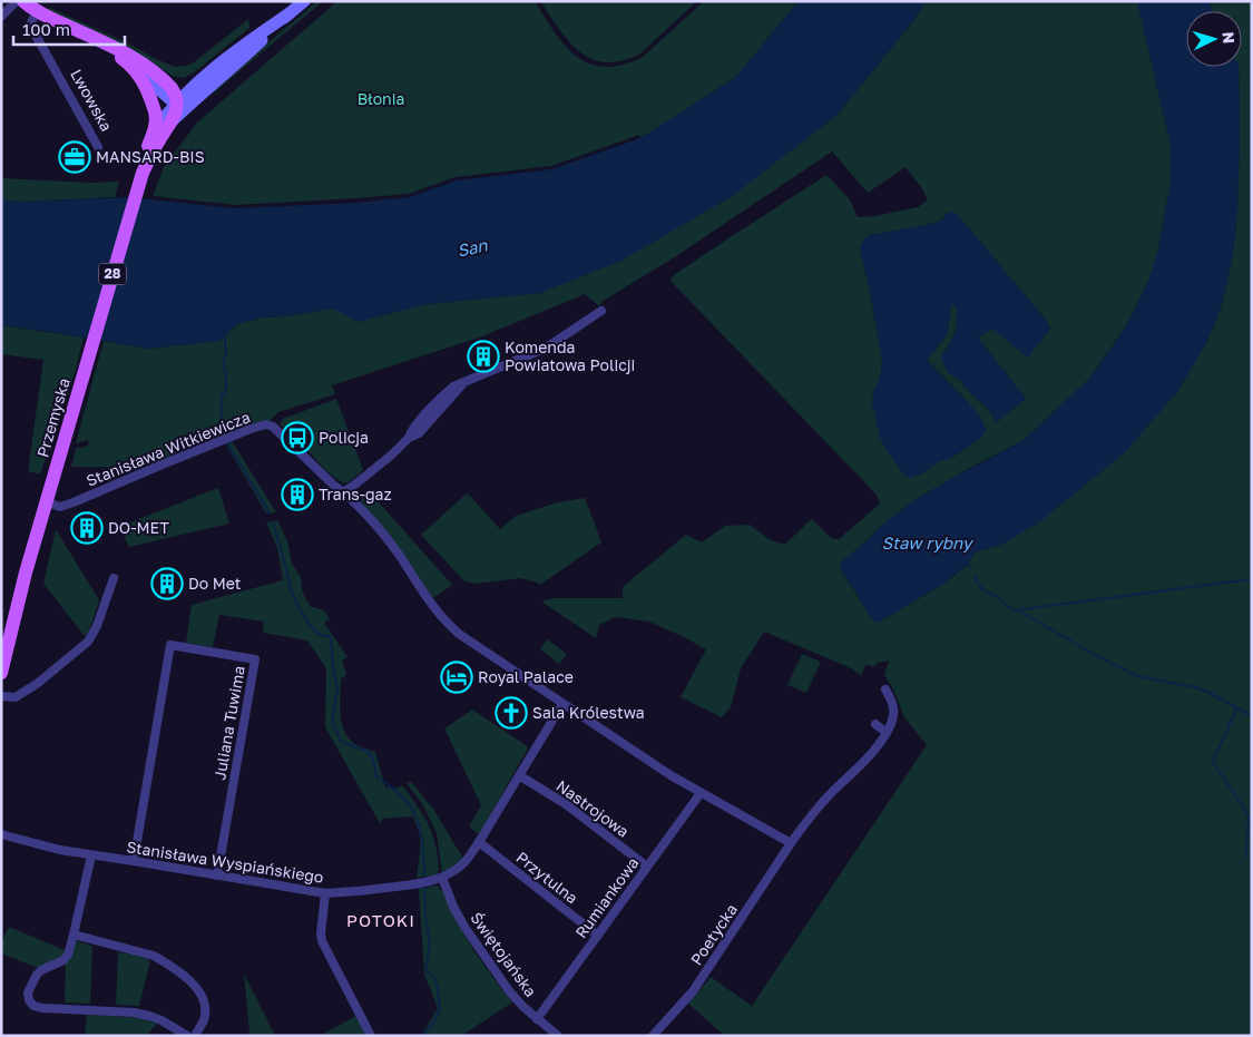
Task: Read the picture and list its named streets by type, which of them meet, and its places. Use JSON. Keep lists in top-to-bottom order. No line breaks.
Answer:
{"streets":{"main road":["28","Przemyska"],"street":["Lwowska","Stanisława Witkiewicza","Juliana Tuwima","Nastrojowa","Stanisława Wyspiańskiego","Przytulna","Rumiankowa","Poetycka","Świętojańska"]},"crossings":[["Lwowska","28"],["28","Przemyska"],["Przemyska","Stanisława Witkiewicza"],["Stanisława Witkiewicza","Stanisława Wyspiańskiego"],["Juliana Tuwima","Stanisława Wyspiańskiego"],["Nastrojowa","Stanisława Wyspiańskiego"],["Nastrojowa","Rumiankowa"],["Stanisława Wyspiańskiego","Przytulna"],["Stanisława Wyspiańskiego","Świętojańska"],["Przytulna","Rumiankowa"],["Rumiankowa","Świętojańska"]],"districts":["POTOKI"],"water":["San","Staw rybny"],"parks":["Błonia"],"places":{"office":["MANSARD-BIS"],"building":["Komenda Powiatowa Policji","Trans-gaz","DO-MET","Do Met"],"bus stop":["Policja"],"hotel":["Royal Palace"],"church":["Sala Królestwa"]},"scale_bar":"100 m","north":"right"}
